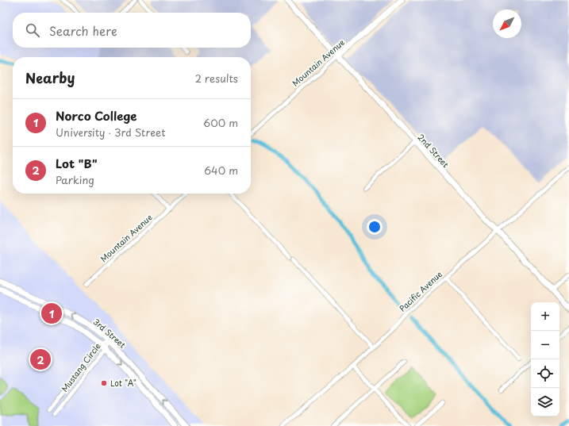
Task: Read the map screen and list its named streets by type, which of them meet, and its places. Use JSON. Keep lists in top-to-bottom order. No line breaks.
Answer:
{"streets":{"street":["Mountain Avenue","2nd Street","Pacific Avenue","3rd Street","Mustang Circle"]},"crossings":[["Mountain Avenue","2nd Street"],["2nd Street","Pacific Avenue"],["3rd Street","Mustang Circle"]],"places":["Lot \"A\""],"north":"bottom left","page":{"search":"Search here","heading":["Nearby","2 results"],"list":[{"mark":"1","name":"Norco College","note":"University · 3rd Street","value":"600 m"},{"mark":"2","name":"Lot \"B\"","note":"Parking","value":"640 m"}],"pins":["1","2"],"map_buttons":["+","−"]}}
